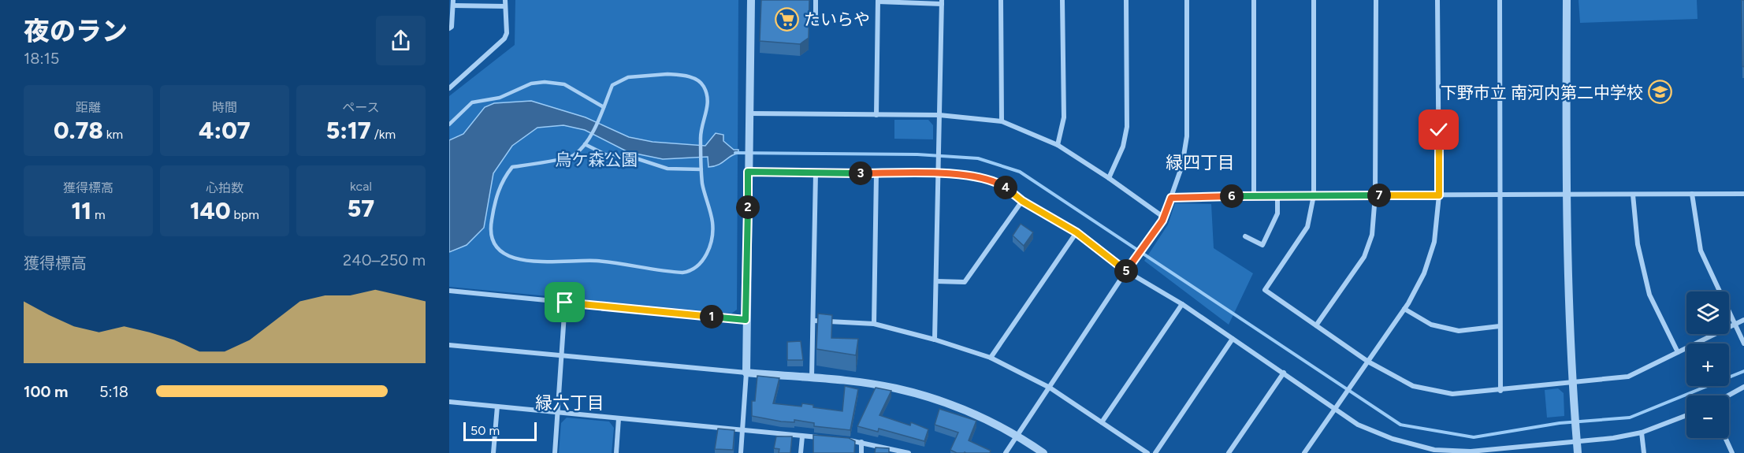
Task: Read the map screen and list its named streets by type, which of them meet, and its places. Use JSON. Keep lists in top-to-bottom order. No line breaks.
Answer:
{"districts":["緑四丁目","緑六丁目"],"parks":["烏ケ森公園"],"places":{"supermarket":["たいらや"],"school or university":["下野市立 南河内第二中学校"]},"scale_bar":"50 m","page":{"heading":["夜のラン","18:15"],"stats":[["距離","0.78 km"],["時間","4:07"],["ペース","5:17 /km"],["獲得標高","11 m"],["心拍数","140 bpm"],["kcal","57"]],"pins":["3","4","7","6","2","5","1"],"chart":["獲得標高","240–250 m"],"map_buttons":["+","−"],"list":[{"name":"100 m","note":"5:18"}],"scale":"50 m"}}
